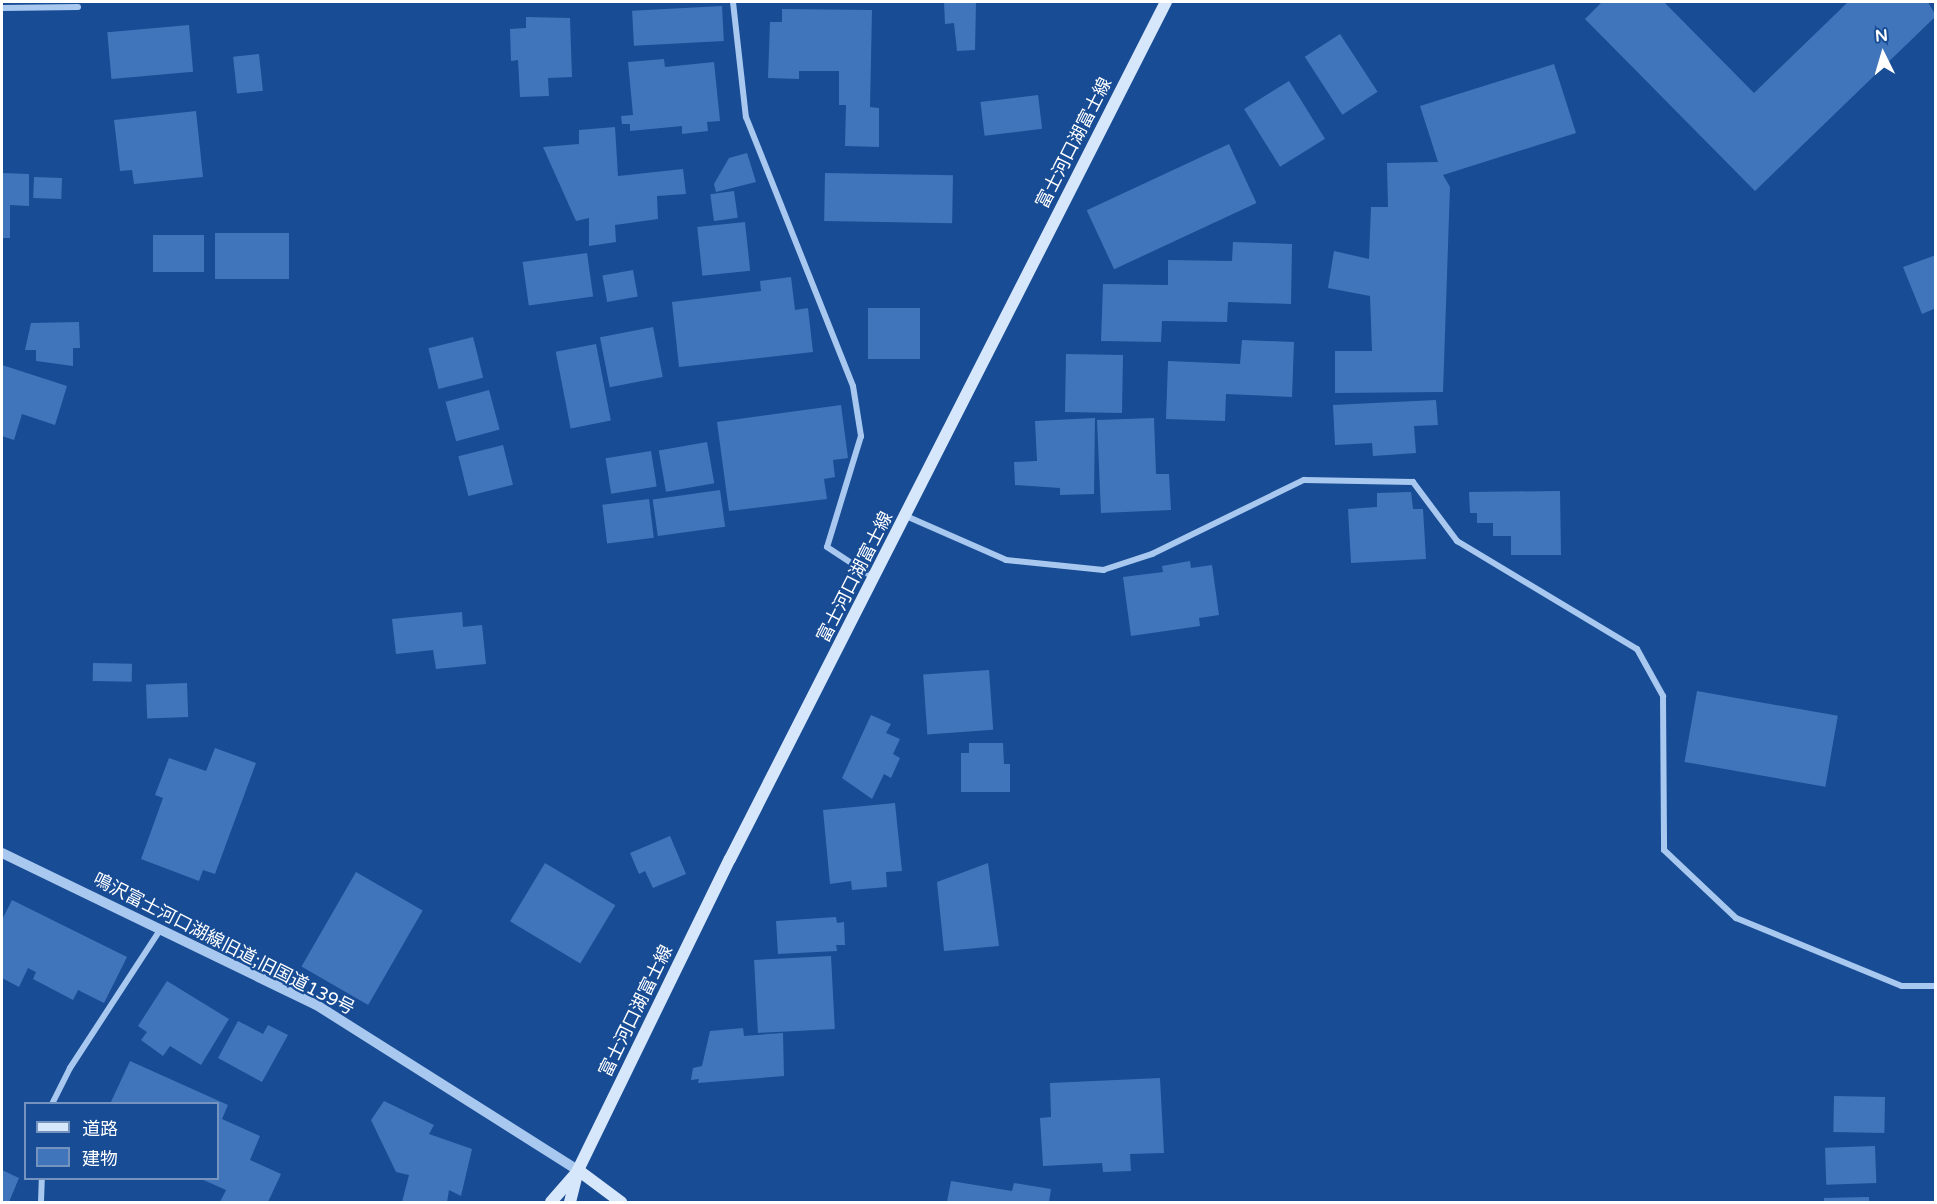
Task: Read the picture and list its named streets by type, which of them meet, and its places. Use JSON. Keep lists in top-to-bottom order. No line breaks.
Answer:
{"streets":{"main road":["富士河口湖富士線"],"street":["鳴沢富士河口湖線旧道;旧国道139号"]},"crossings":[["富士河口湖富士線","鳴沢富士河口湖線旧道;旧国道139号"]],"legend":["道路","建物"],"north":"top"}
